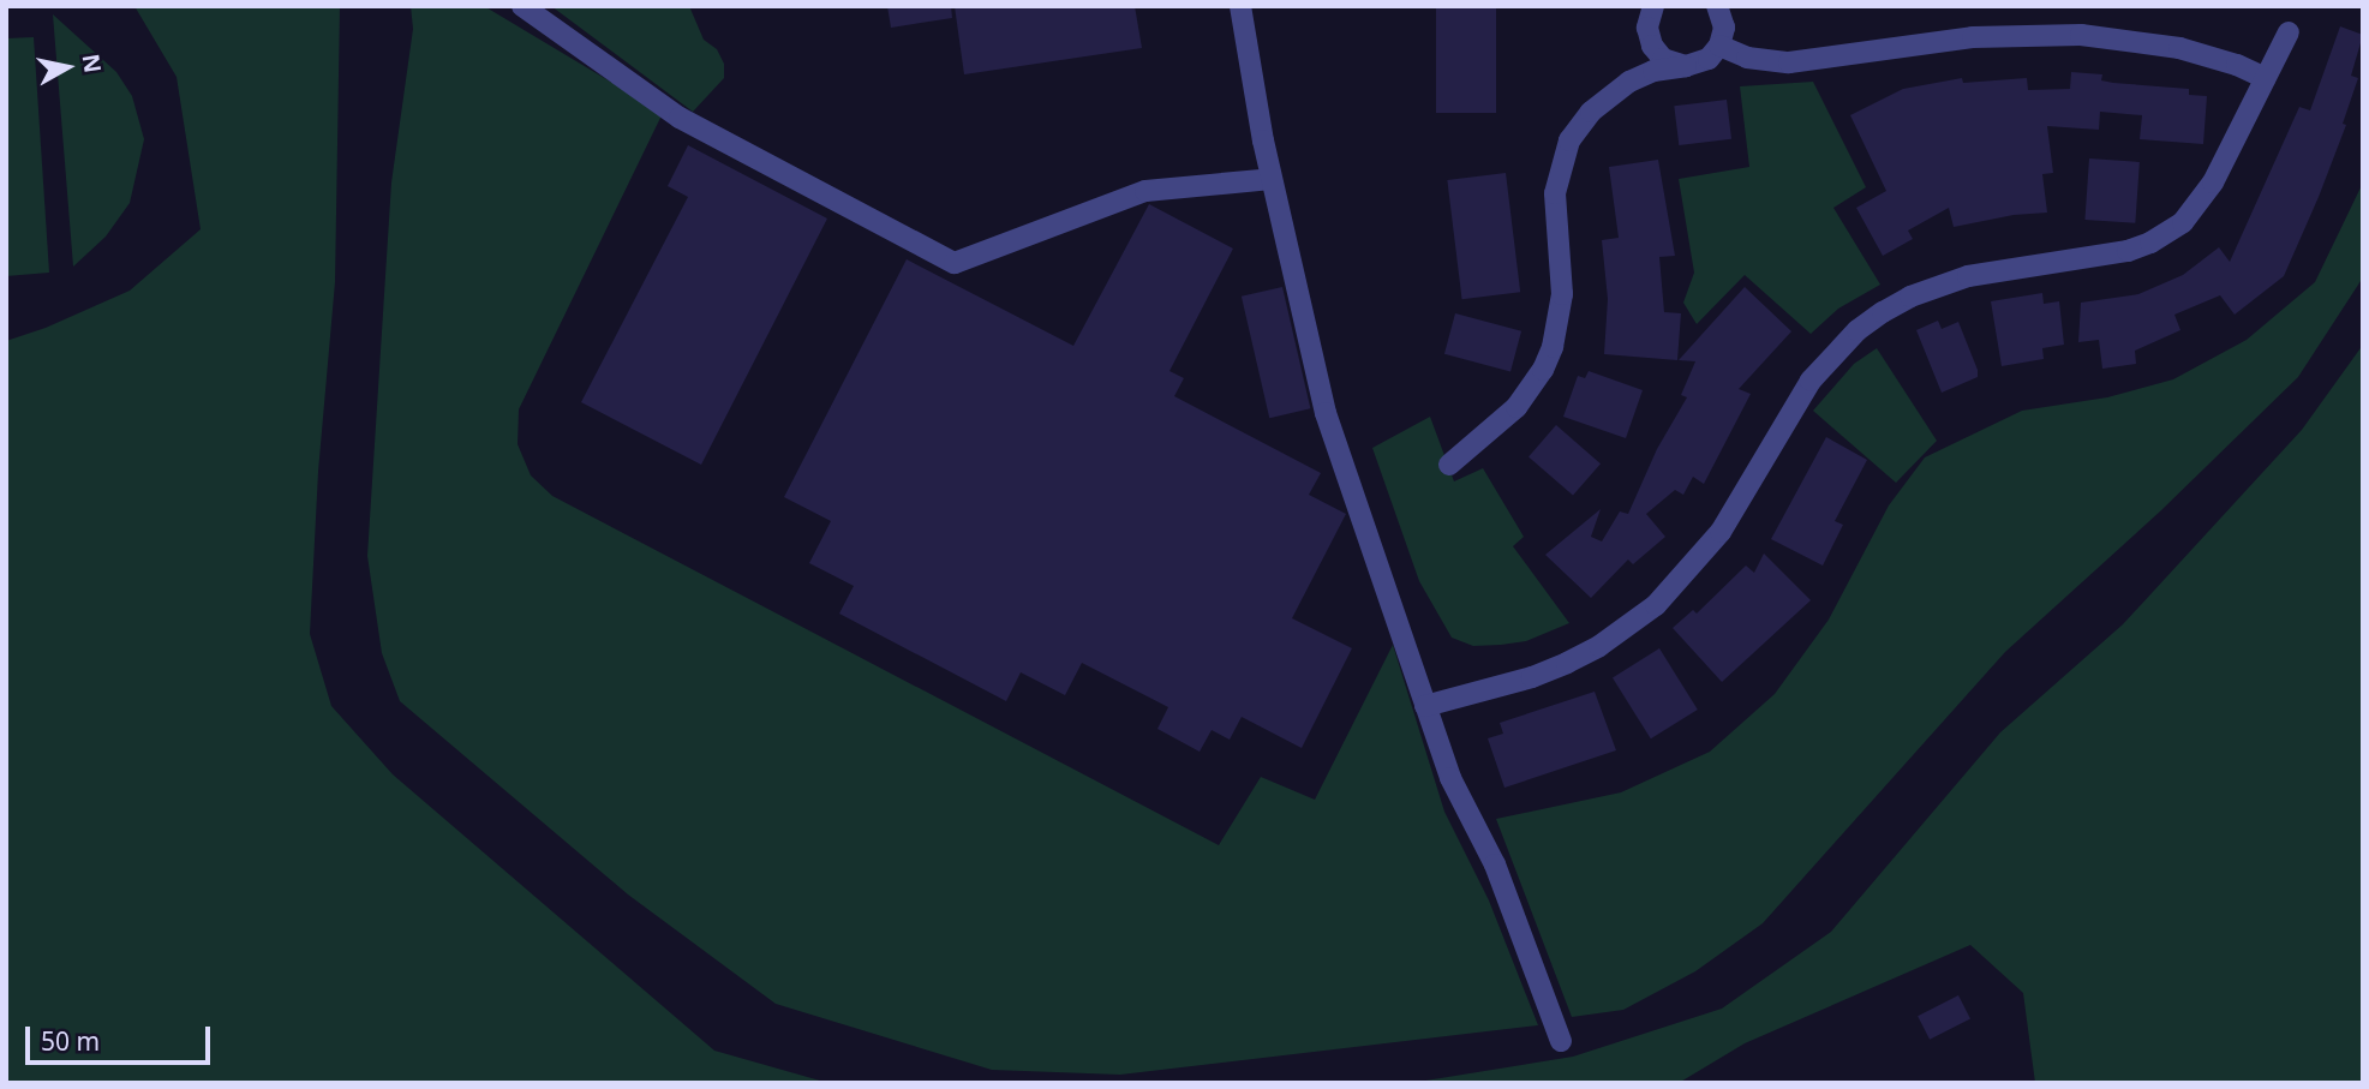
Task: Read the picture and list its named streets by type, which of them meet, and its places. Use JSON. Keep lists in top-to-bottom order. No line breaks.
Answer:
{"scale_bar":"50 m","north":"right"}
